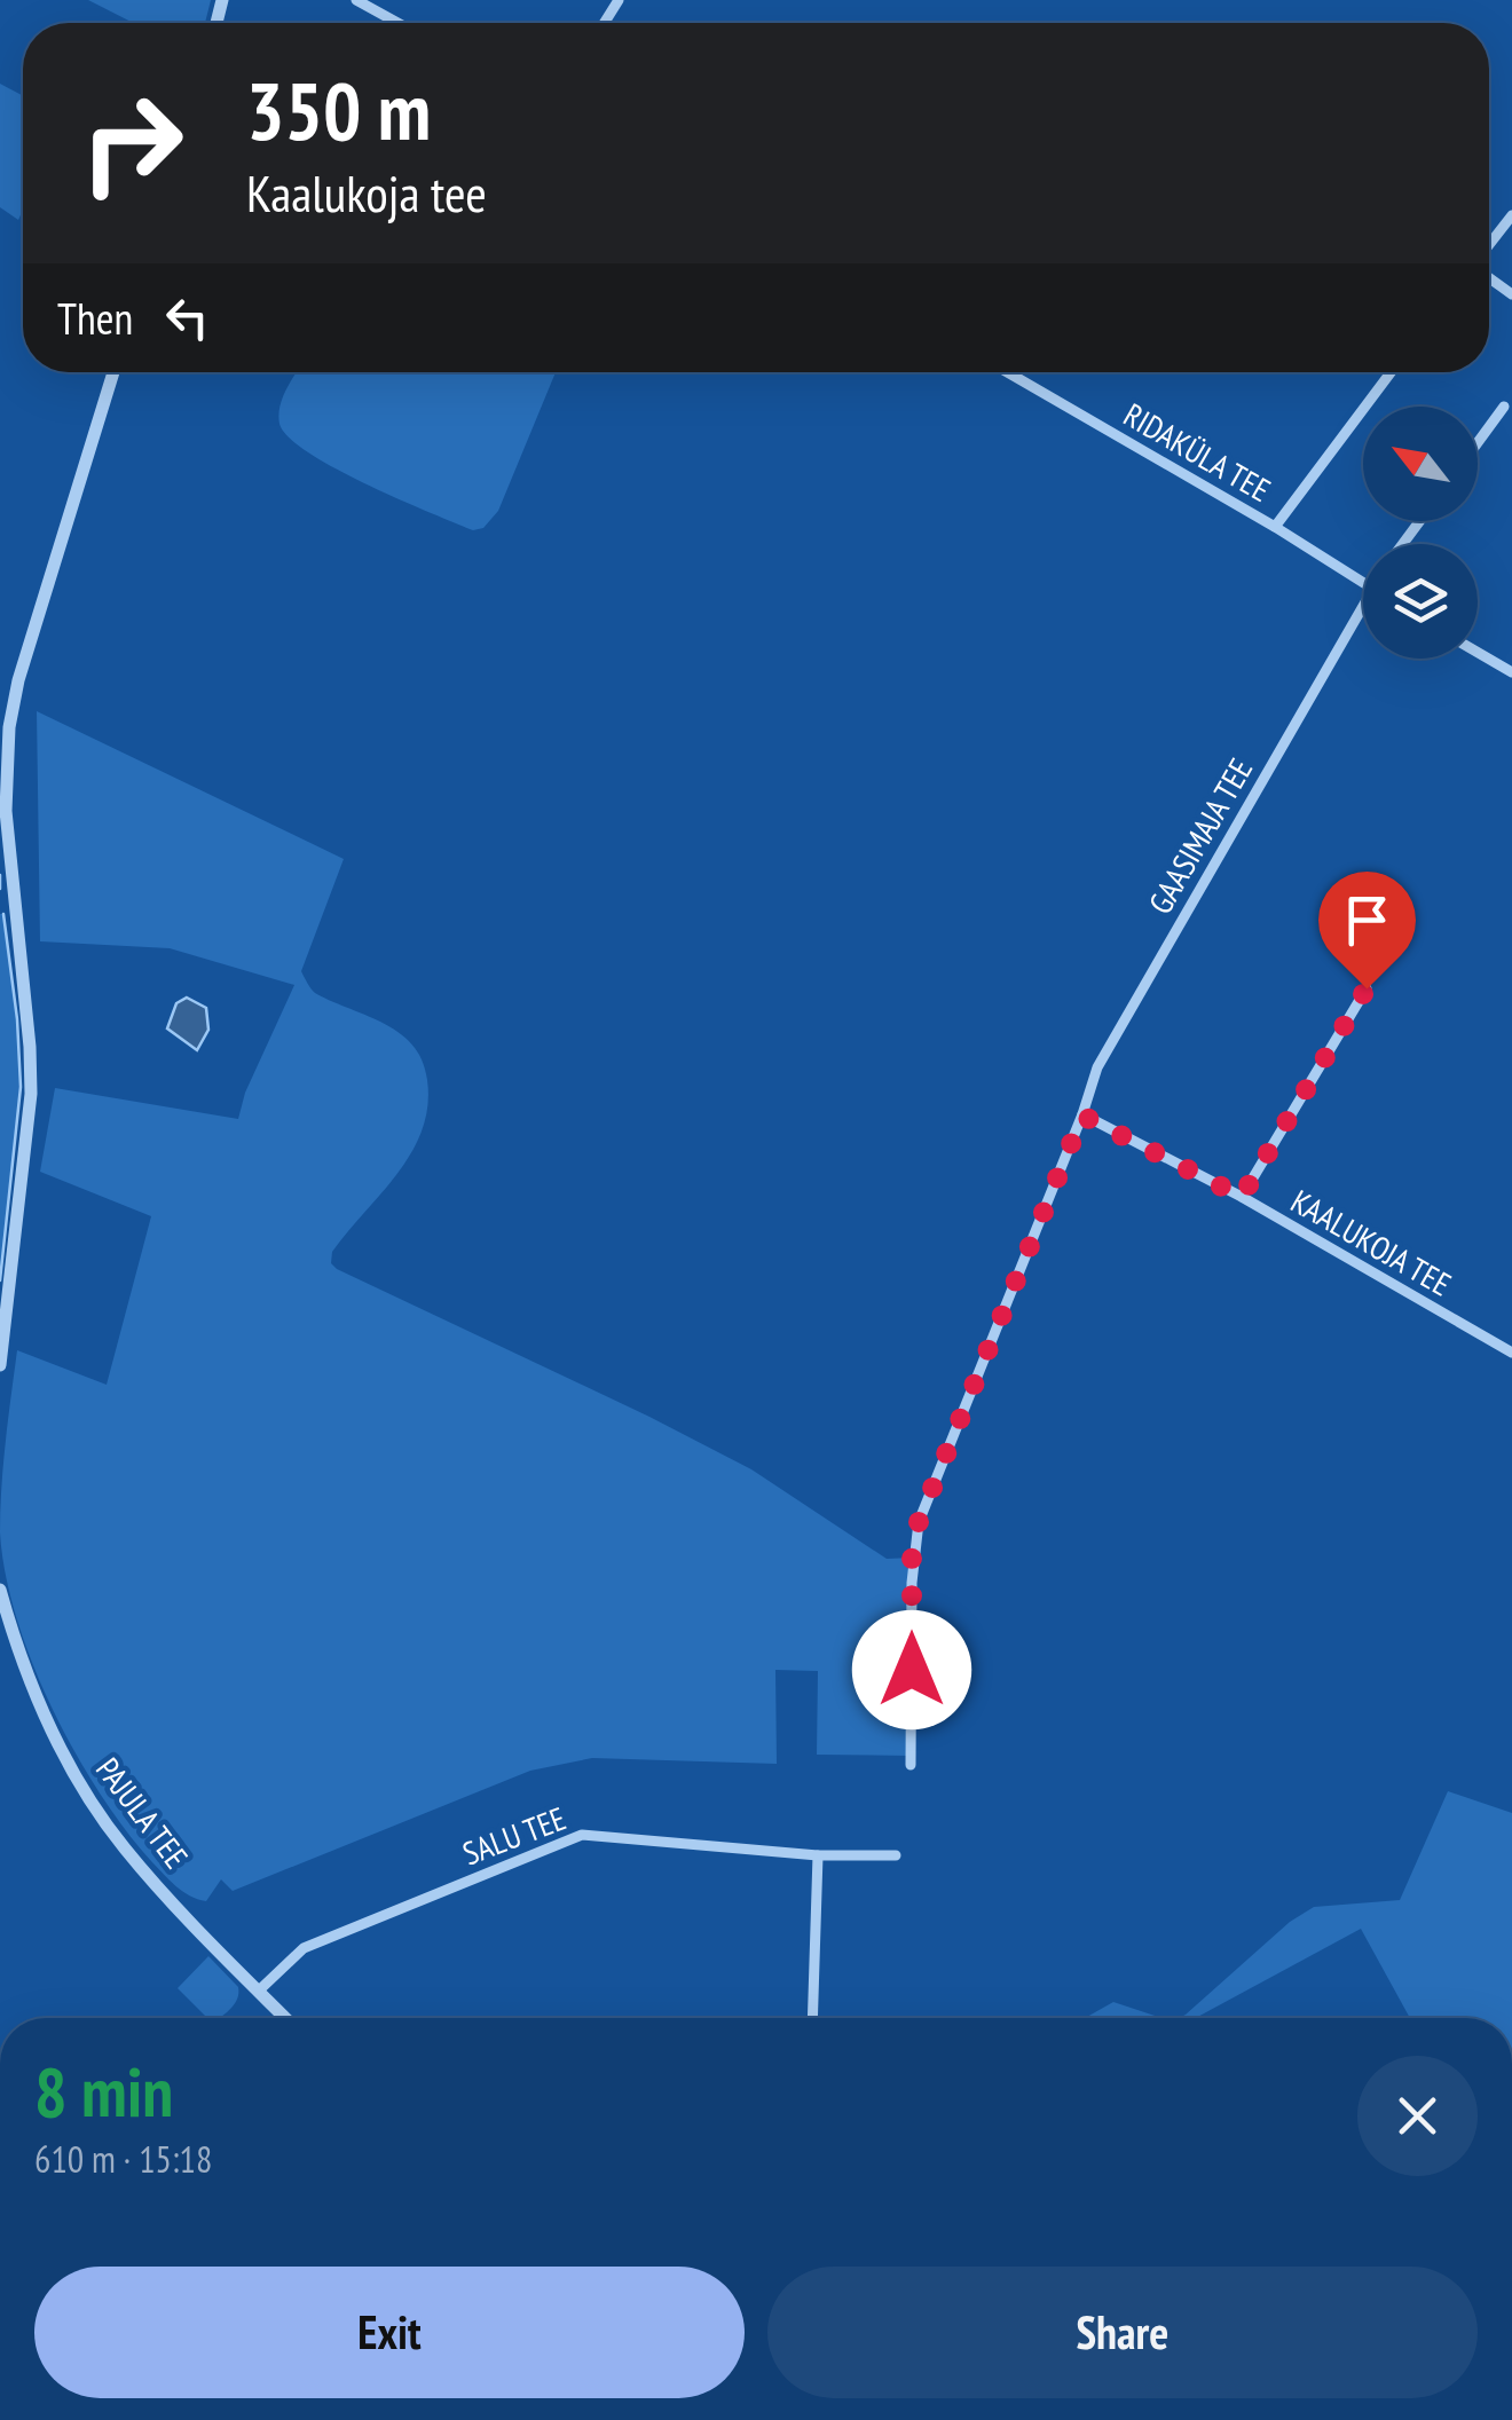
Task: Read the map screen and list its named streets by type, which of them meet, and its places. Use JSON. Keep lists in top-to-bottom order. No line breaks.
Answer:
{"streets":{"street":["RIDAKÜLA TEE","GAASIMAJA TEE","KAALUKOJA TEE","PAJULA TEE","SALU TEE"]},"crossings":[["GAASIMAJA TEE","KAALUKOJA TEE"],["PAJULA TEE","SALU TEE"]],"north":"top left","page":{"turn":["350 m","Kaalukoja tee"],"then":"Then","heading":["8 min","610 m · 15:18"],"buttons":["Exit","Share"]}}
